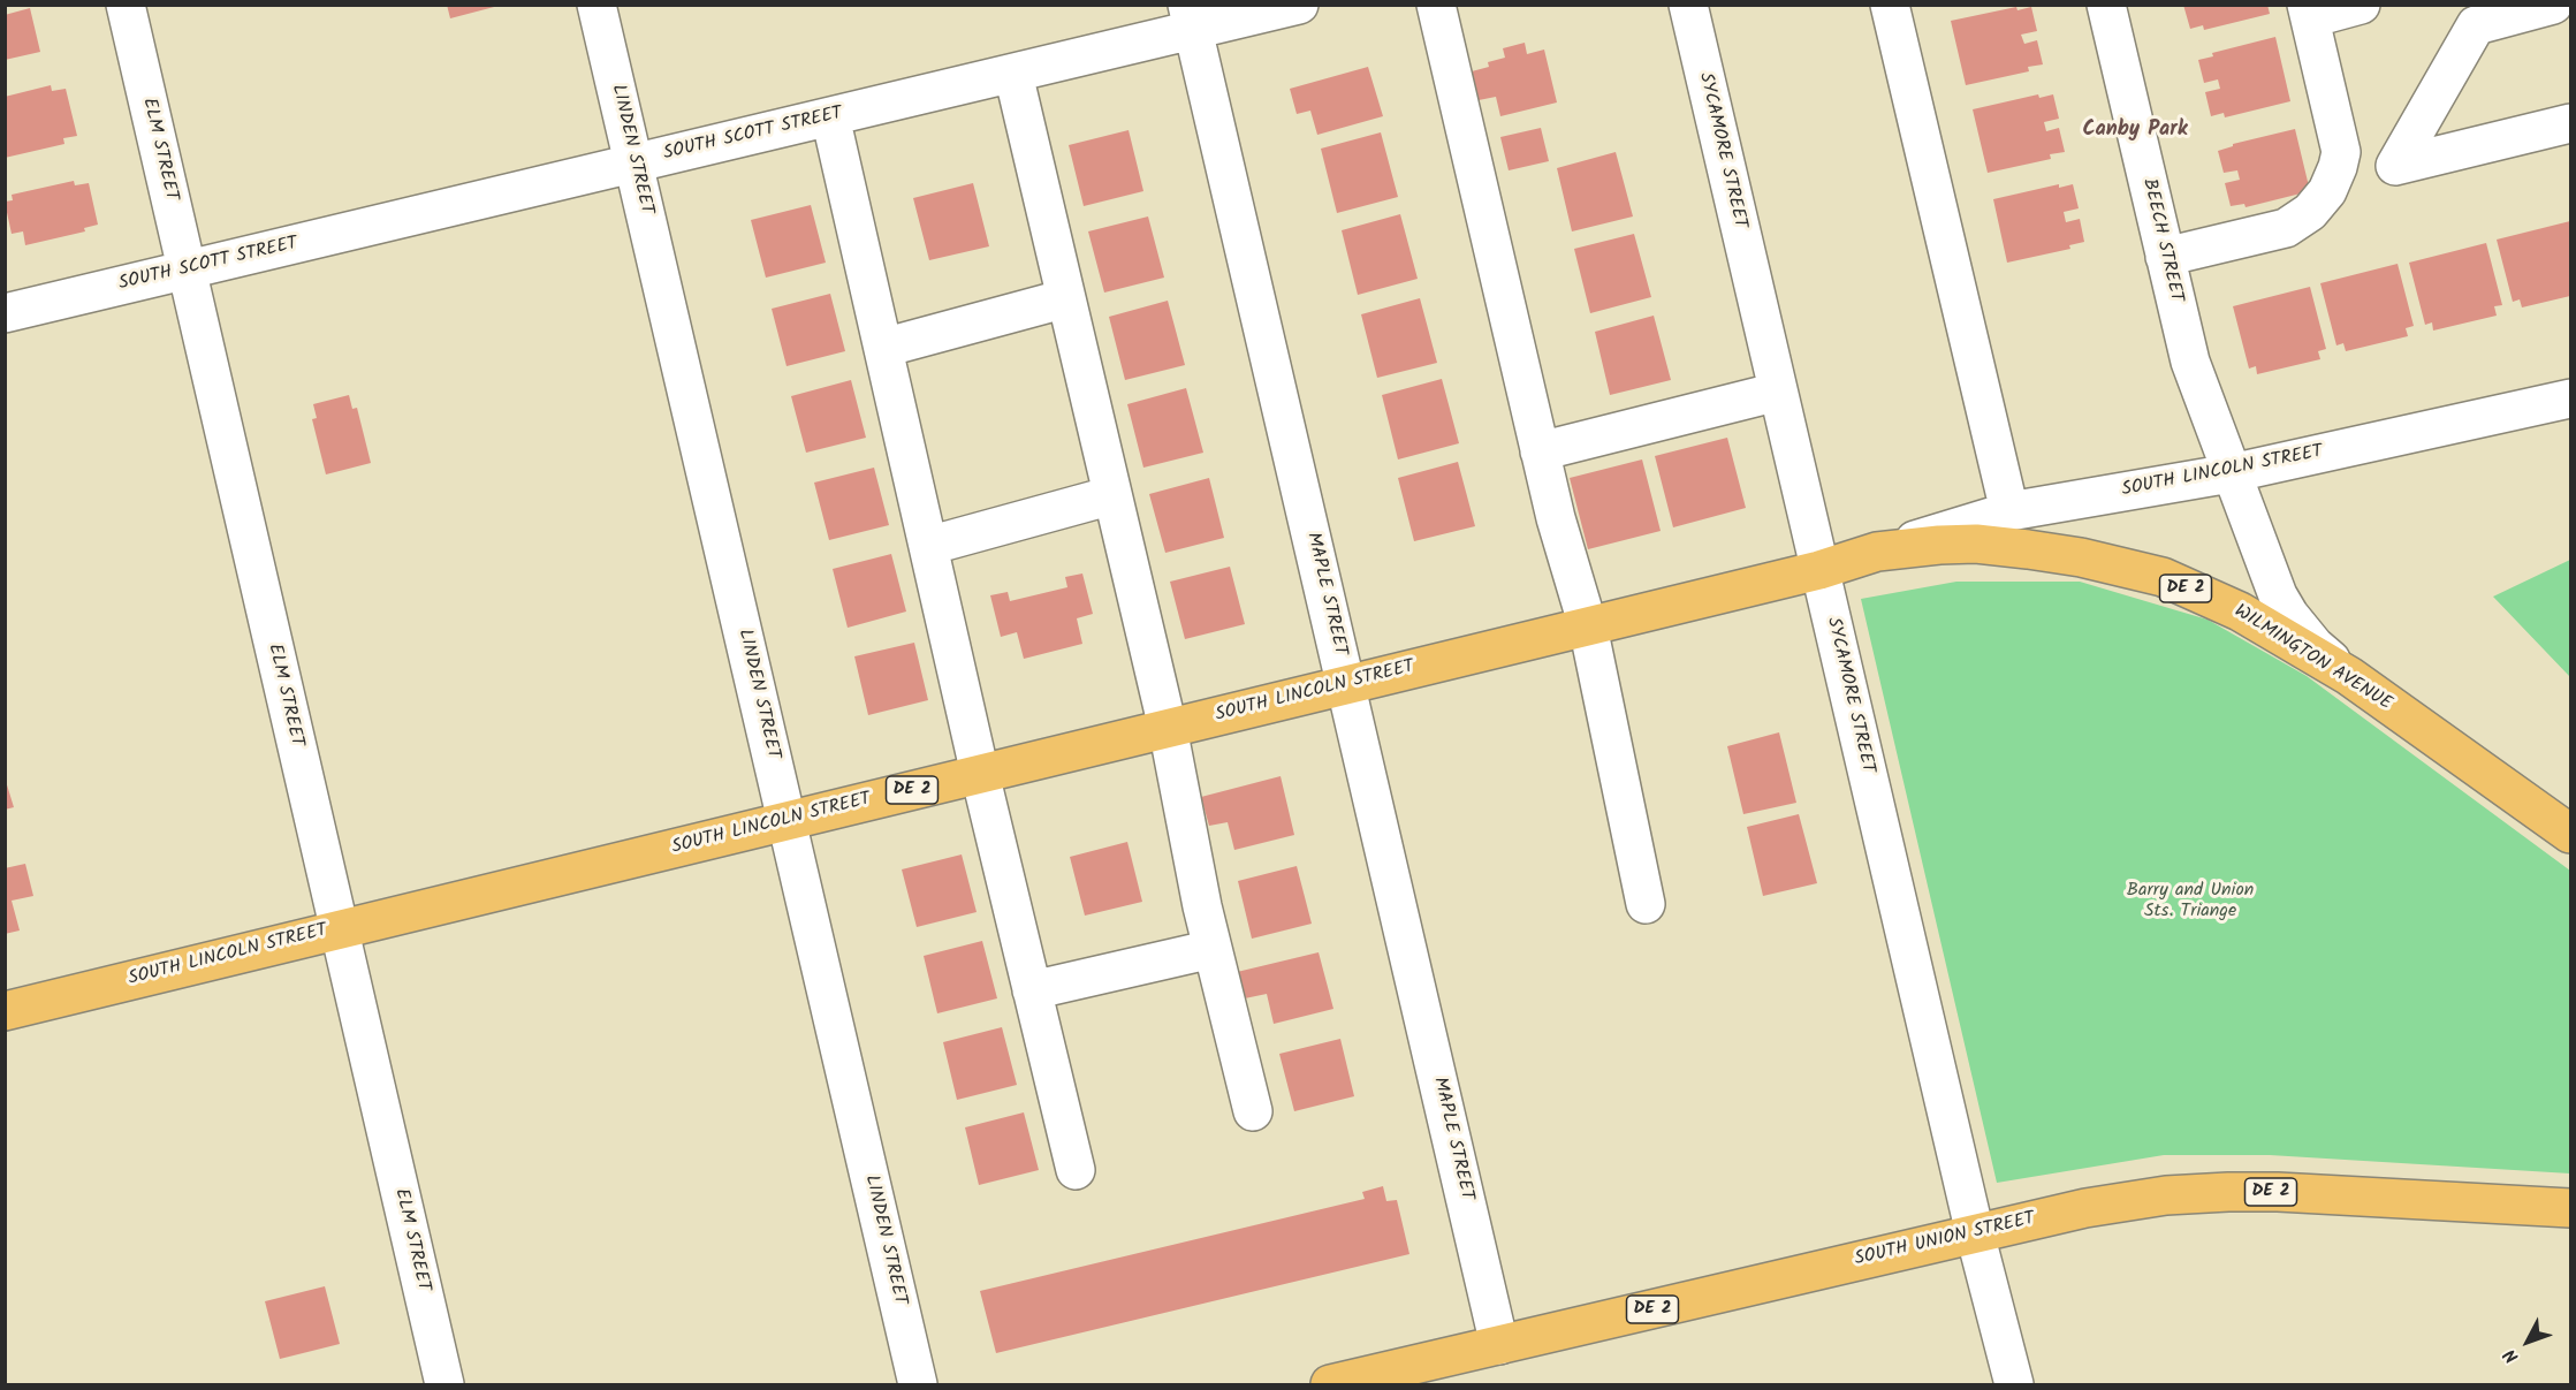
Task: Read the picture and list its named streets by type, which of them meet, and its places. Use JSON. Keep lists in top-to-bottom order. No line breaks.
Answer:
{"streets":{"main road":["SOUTH LINCOLN STREET","DE 2","WILMINGTON AVENUE","SOUTH UNION STREET"],"street":["SOUTH SCOTT STREET","ELM STREET","LINDEN STREET","SYCAMORE STREET","BEECH STREET","MAPLE STREET"]},"crossings":[["SOUTH SCOTT STREET","ELM STREET"],["SOUTH SCOTT STREET","LINDEN STREET"],["SOUTH SCOTT STREET","MAPLE STREET"],["ELM STREET","SOUTH LINCOLN STREET"],["LINDEN STREET","SOUTH LINCOLN STREET"],["SYCAMORE STREET","SOUTH LINCOLN STREET"],["SYCAMORE STREET","WILMINGTON AVENUE"],["SYCAMORE STREET","SOUTH UNION STREET"],["BEECH STREET","SOUTH LINCOLN STREET"],["BEECH STREET","WILMINGTON AVENUE"],["SOUTH LINCOLN STREET","MAPLE STREET"],["SOUTH LINCOLN STREET","WILMINGTON AVENUE"],["MAPLE STREET","SOUTH UNION STREET"]],"districts":["Canby Park"],"parks":["Barry and Union Sts. Triange"],"north":"bottom left"}
